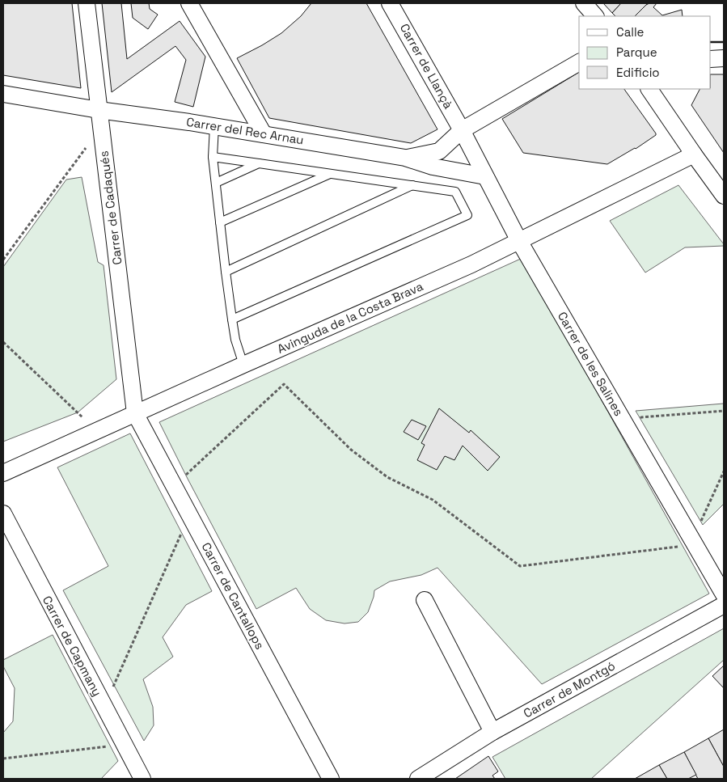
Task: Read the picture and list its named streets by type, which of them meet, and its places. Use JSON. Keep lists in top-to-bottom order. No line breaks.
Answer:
{"streets":{"street":["Carrer de Llançà","Carrer del Rec Arnau","Carrer de Cadaqués","Avinguda de la Costa Brava","Carrer de les Salines","Carrer de Cantallops","Carrer de Capmany","Carrer de Montgó"]},"crossings":[["Carrer de Llançà","Carrer de les Salines"],["Carrer del Rec Arnau","Carrer de Cadaqués"],["Carrer del Rec Arnau","Carrer de les Salines"],["Carrer de Cadaqués","Avinguda de la Costa Brava"],["Carrer de Cadaqués","Carrer de Cantallops"],["Avinguda de la Costa Brava","Carrer de les Salines"],["Avinguda de la Costa Brava","Carrer de Cantallops"]],"legend":["Calle","Parque","Edificio"]}
